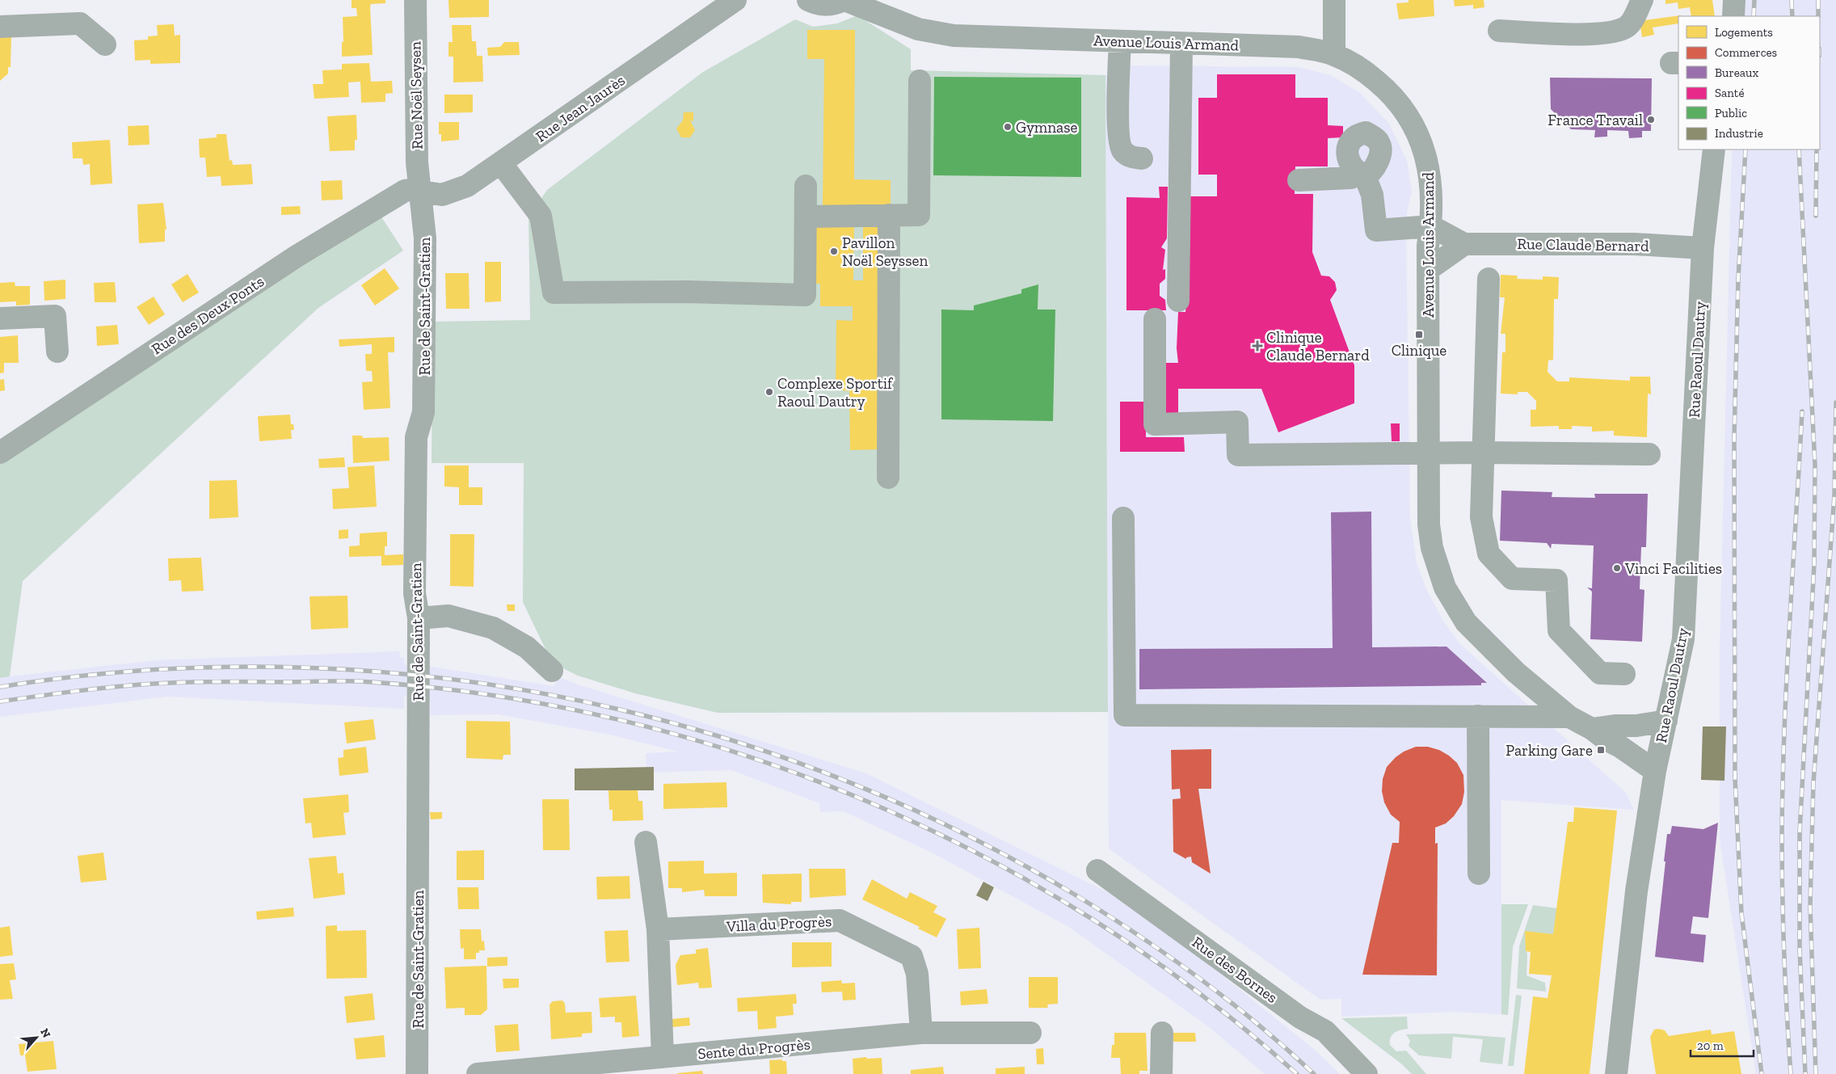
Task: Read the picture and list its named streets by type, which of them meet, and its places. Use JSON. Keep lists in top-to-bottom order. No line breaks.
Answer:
{"streets":{"street":["Avenue Louis Armand","Rue Noël Seysen","Rue Jean Jaurès","Rue Claude Bernard","Rue de Saint-Gratien","Rue des Deux Ponts","Rue Raoul Dautry","Villa du Progrès","Rue des Bornes","Sente du Progrès"]},"crossings":[["Avenue Louis Armand","Rue Claude Bernard"],["Avenue Louis Armand","Rue Raoul Dautry"],["Rue Noël Seysen","Rue Jean Jaurès"],["Rue Noël Seysen","Rue de Saint-Gratien"],["Rue Noël Seysen","Rue des Deux Ponts"],["Rue Jean Jaurès","Rue de Saint-Gratien"],["Rue Jean Jaurès","Rue des Deux Ponts"],["Rue Claude Bernard","Rue Raoul Dautry"],["Rue de Saint-Gratien","Rue des Deux Ponts"],["Villa du Progrès","Sente du Progrès"]],"places":{"other":["France Travail","Gymnase","Pavillon Noël Seyssen","Complexe Sportif Raoul Dautry","Vinci Facilities"],"transit":["Clinique","Parking Gare"],"health":["Clinique Claude Bernard"]},"legend":["Logements","Commerces","Bureaux","Santé","Public","Industrie"],"scale_bar":"20 m","north":"top right"}
